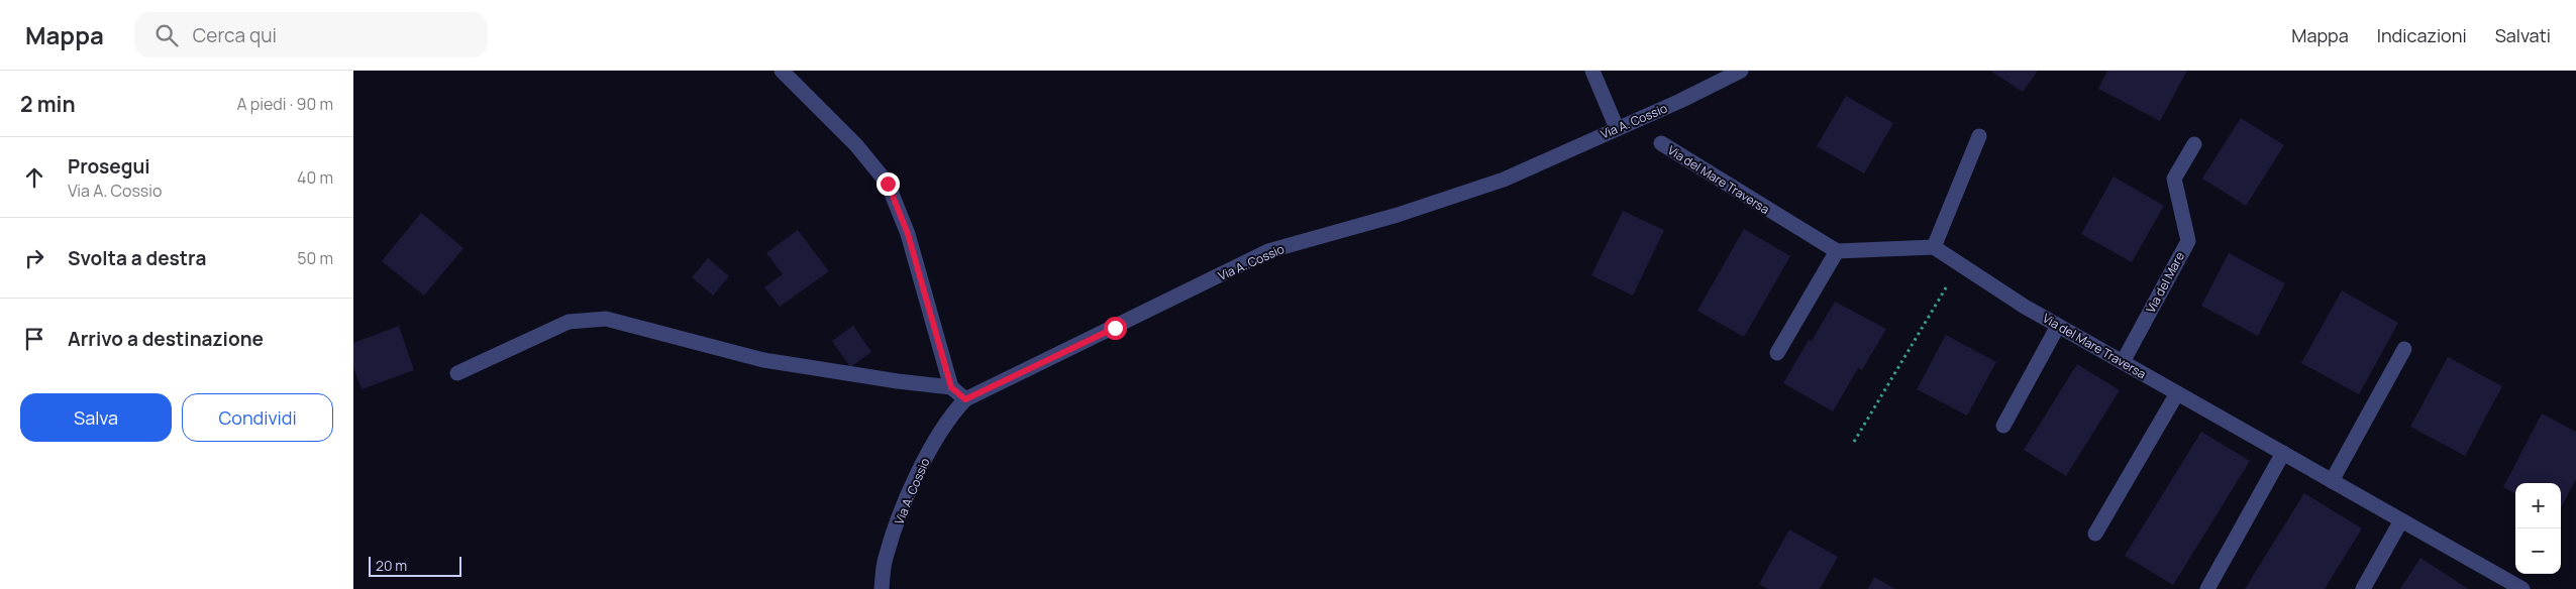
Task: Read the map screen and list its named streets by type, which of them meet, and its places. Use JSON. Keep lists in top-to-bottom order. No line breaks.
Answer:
{"streets":{"street":["Via A. Cossio","Via del Mare Traversa","Via del Mare"]},"crossings":[["Via del Mare Traversa","Via del Mare"]],"scale_bar":"20 m","page":{"header":"Mappa","search":"Cerca qui","nav":["Mappa","Indicazioni","Salvati"],"heading":["2 min","A piedi · 90 m"],"list":[["Prosegui","Via A. Cossio","40 m"],["Svolta a destra","50 m"],"Arrivo a destinazione"],"buttons":["Salva","Condividi"],"map_buttons":["+","−"],"scale":"20 m"}}
